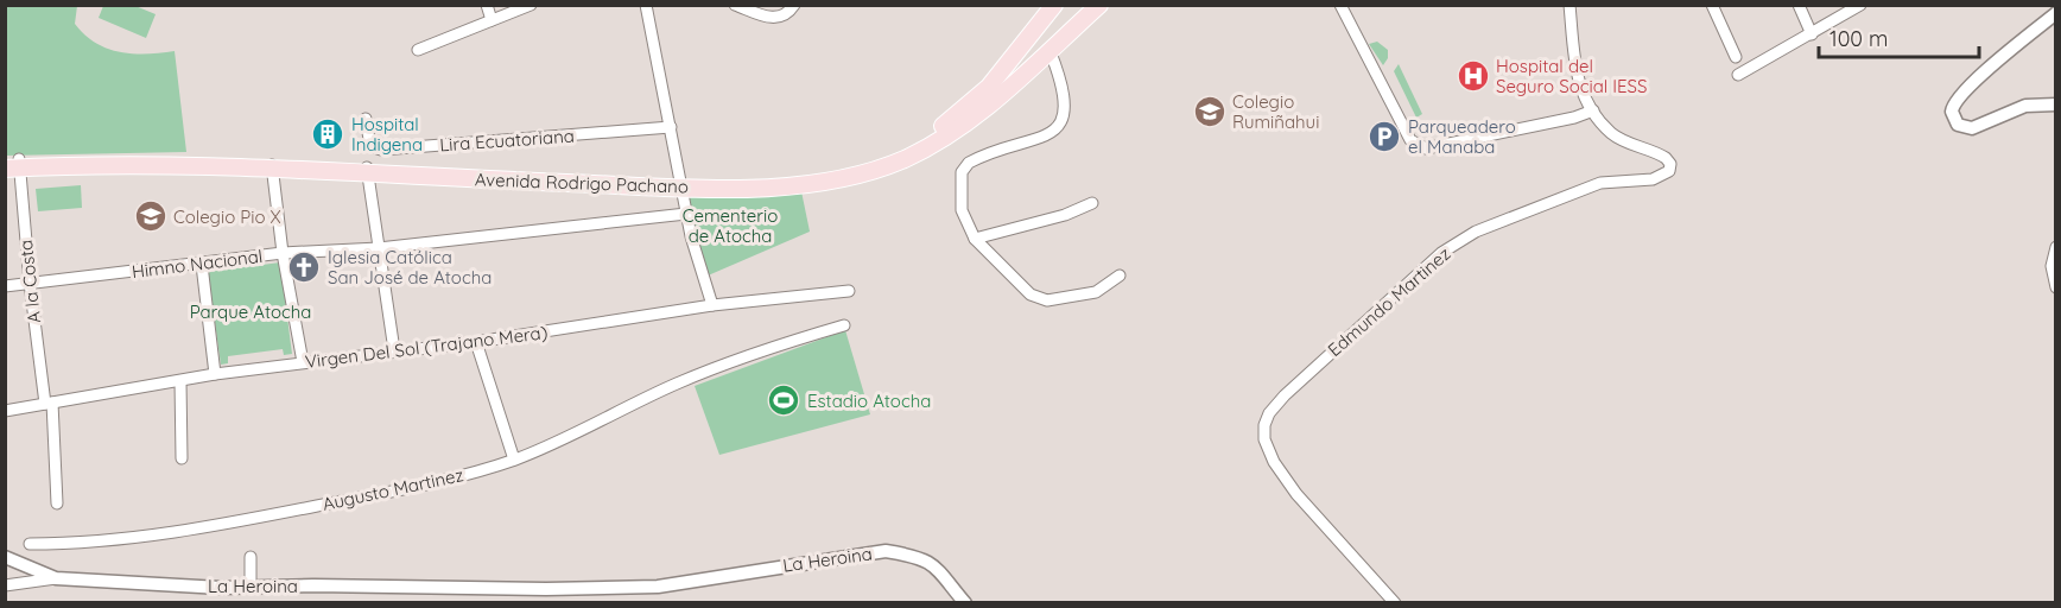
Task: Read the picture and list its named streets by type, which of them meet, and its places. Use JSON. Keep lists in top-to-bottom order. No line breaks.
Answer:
{"streets":{"main road":["Avenida Rodrigo Pachano"],"street":["Lira Ecuatoriana","Himno Nacional","A la Costa","Edmundo Martinez","Virgen Del Sol (Trajano Mera)","Augusto Martinez","La Heroina"]},"crossings":[["Avenida Rodrigo Pachano","A la Costa"],["Himno Nacional","A la Costa"],["A la Costa","Virgen Del Sol (Trajano Mera)"]],"parks":["Cementerio de Atocha","Parque Atocha"],"places":{"hospital":["Hospital del Seguro Social IESS"],"school or university":["Colegio Rumiñahui","Colegio Pio X"],"building":["Hospital Indigena"],"parking":["Parqueadero el Manaba"],"church":["Iglesia Católica San José de Atocha"],"sports":["Estadio Atocha"]},"scale_bar":"100 m"}
